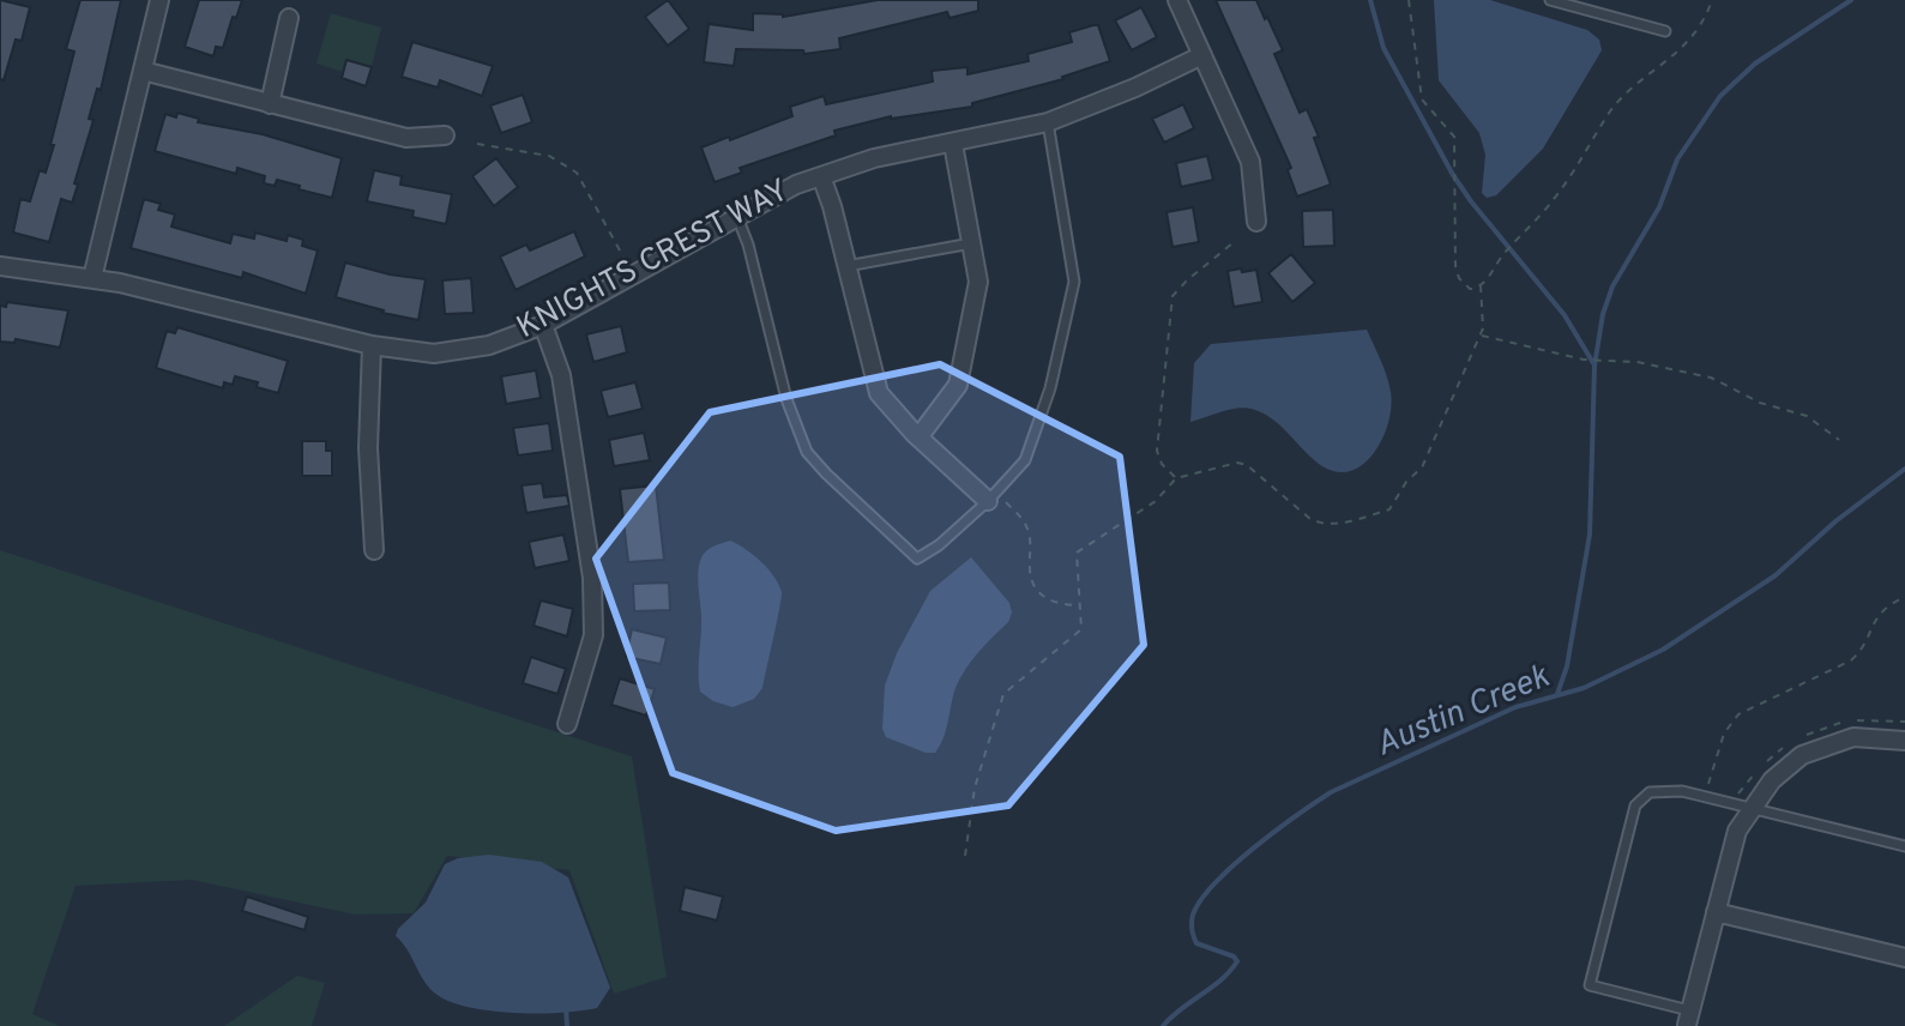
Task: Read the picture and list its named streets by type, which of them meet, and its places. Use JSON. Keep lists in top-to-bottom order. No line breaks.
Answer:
{"streets":{"street":["KNIGHTS CREST WAY"]},"water":["Austin Creek"]}
